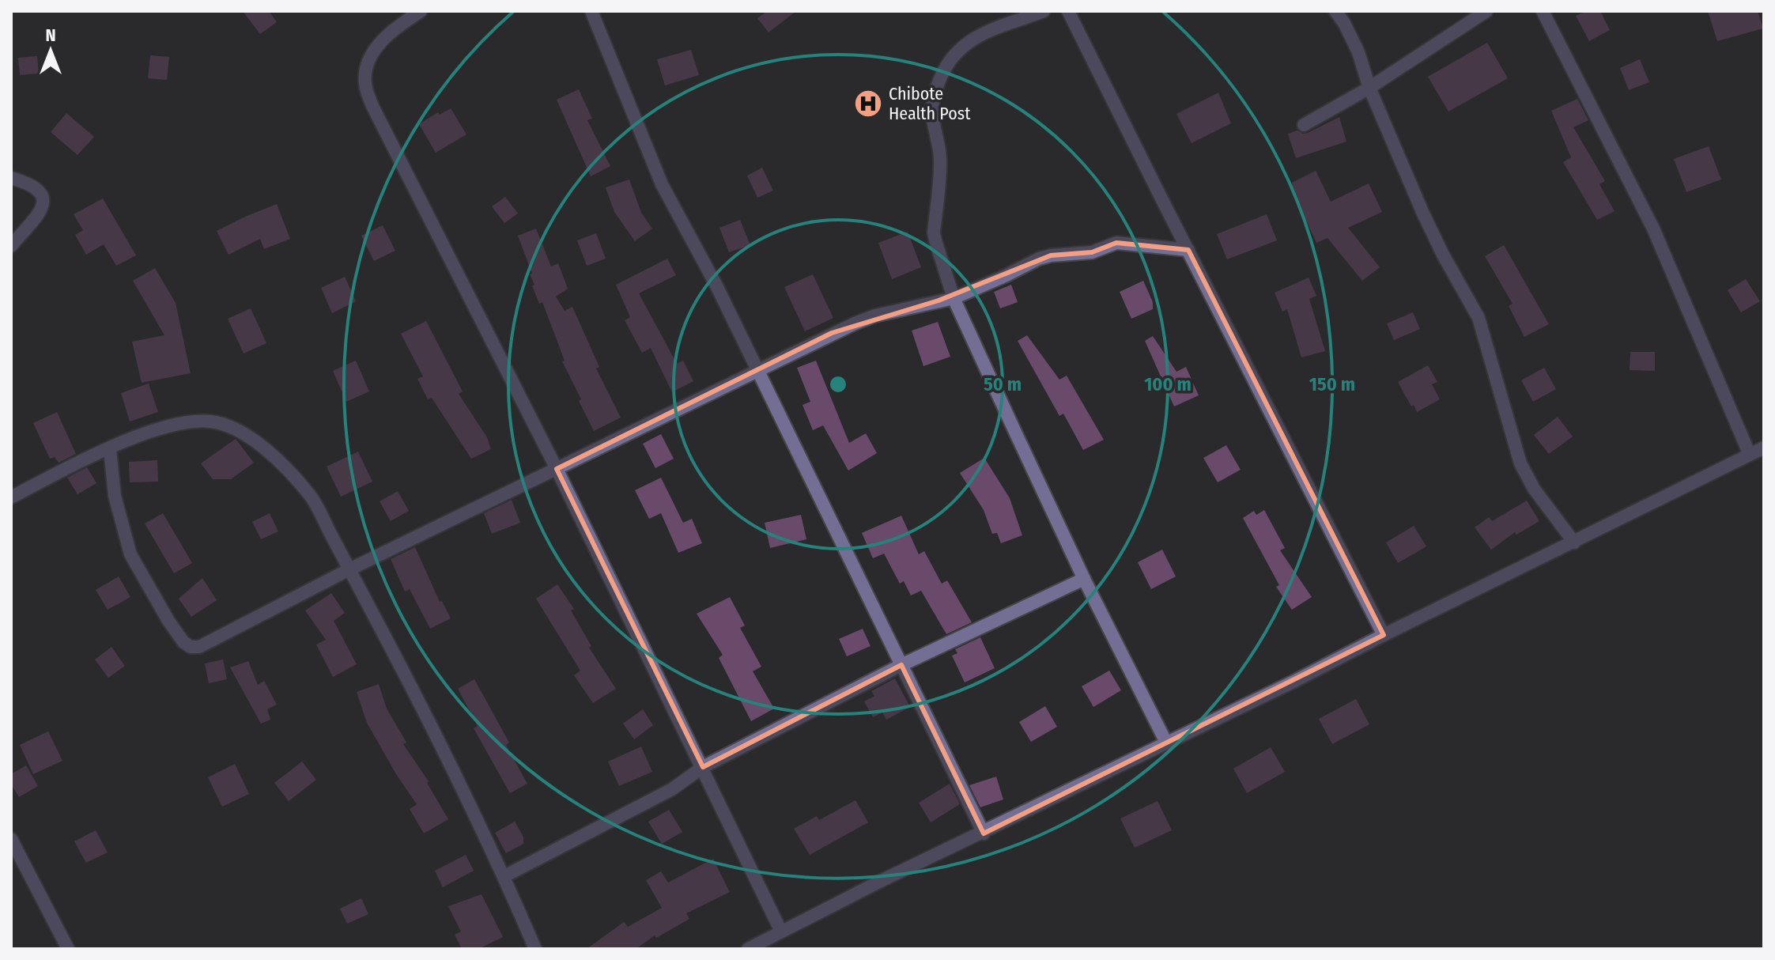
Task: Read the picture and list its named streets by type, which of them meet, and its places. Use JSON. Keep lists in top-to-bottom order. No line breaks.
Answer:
{"places":{"hospital":["Chibote Health Post"]},"north":"top","rings":["50 m","100 m","150 m"]}
